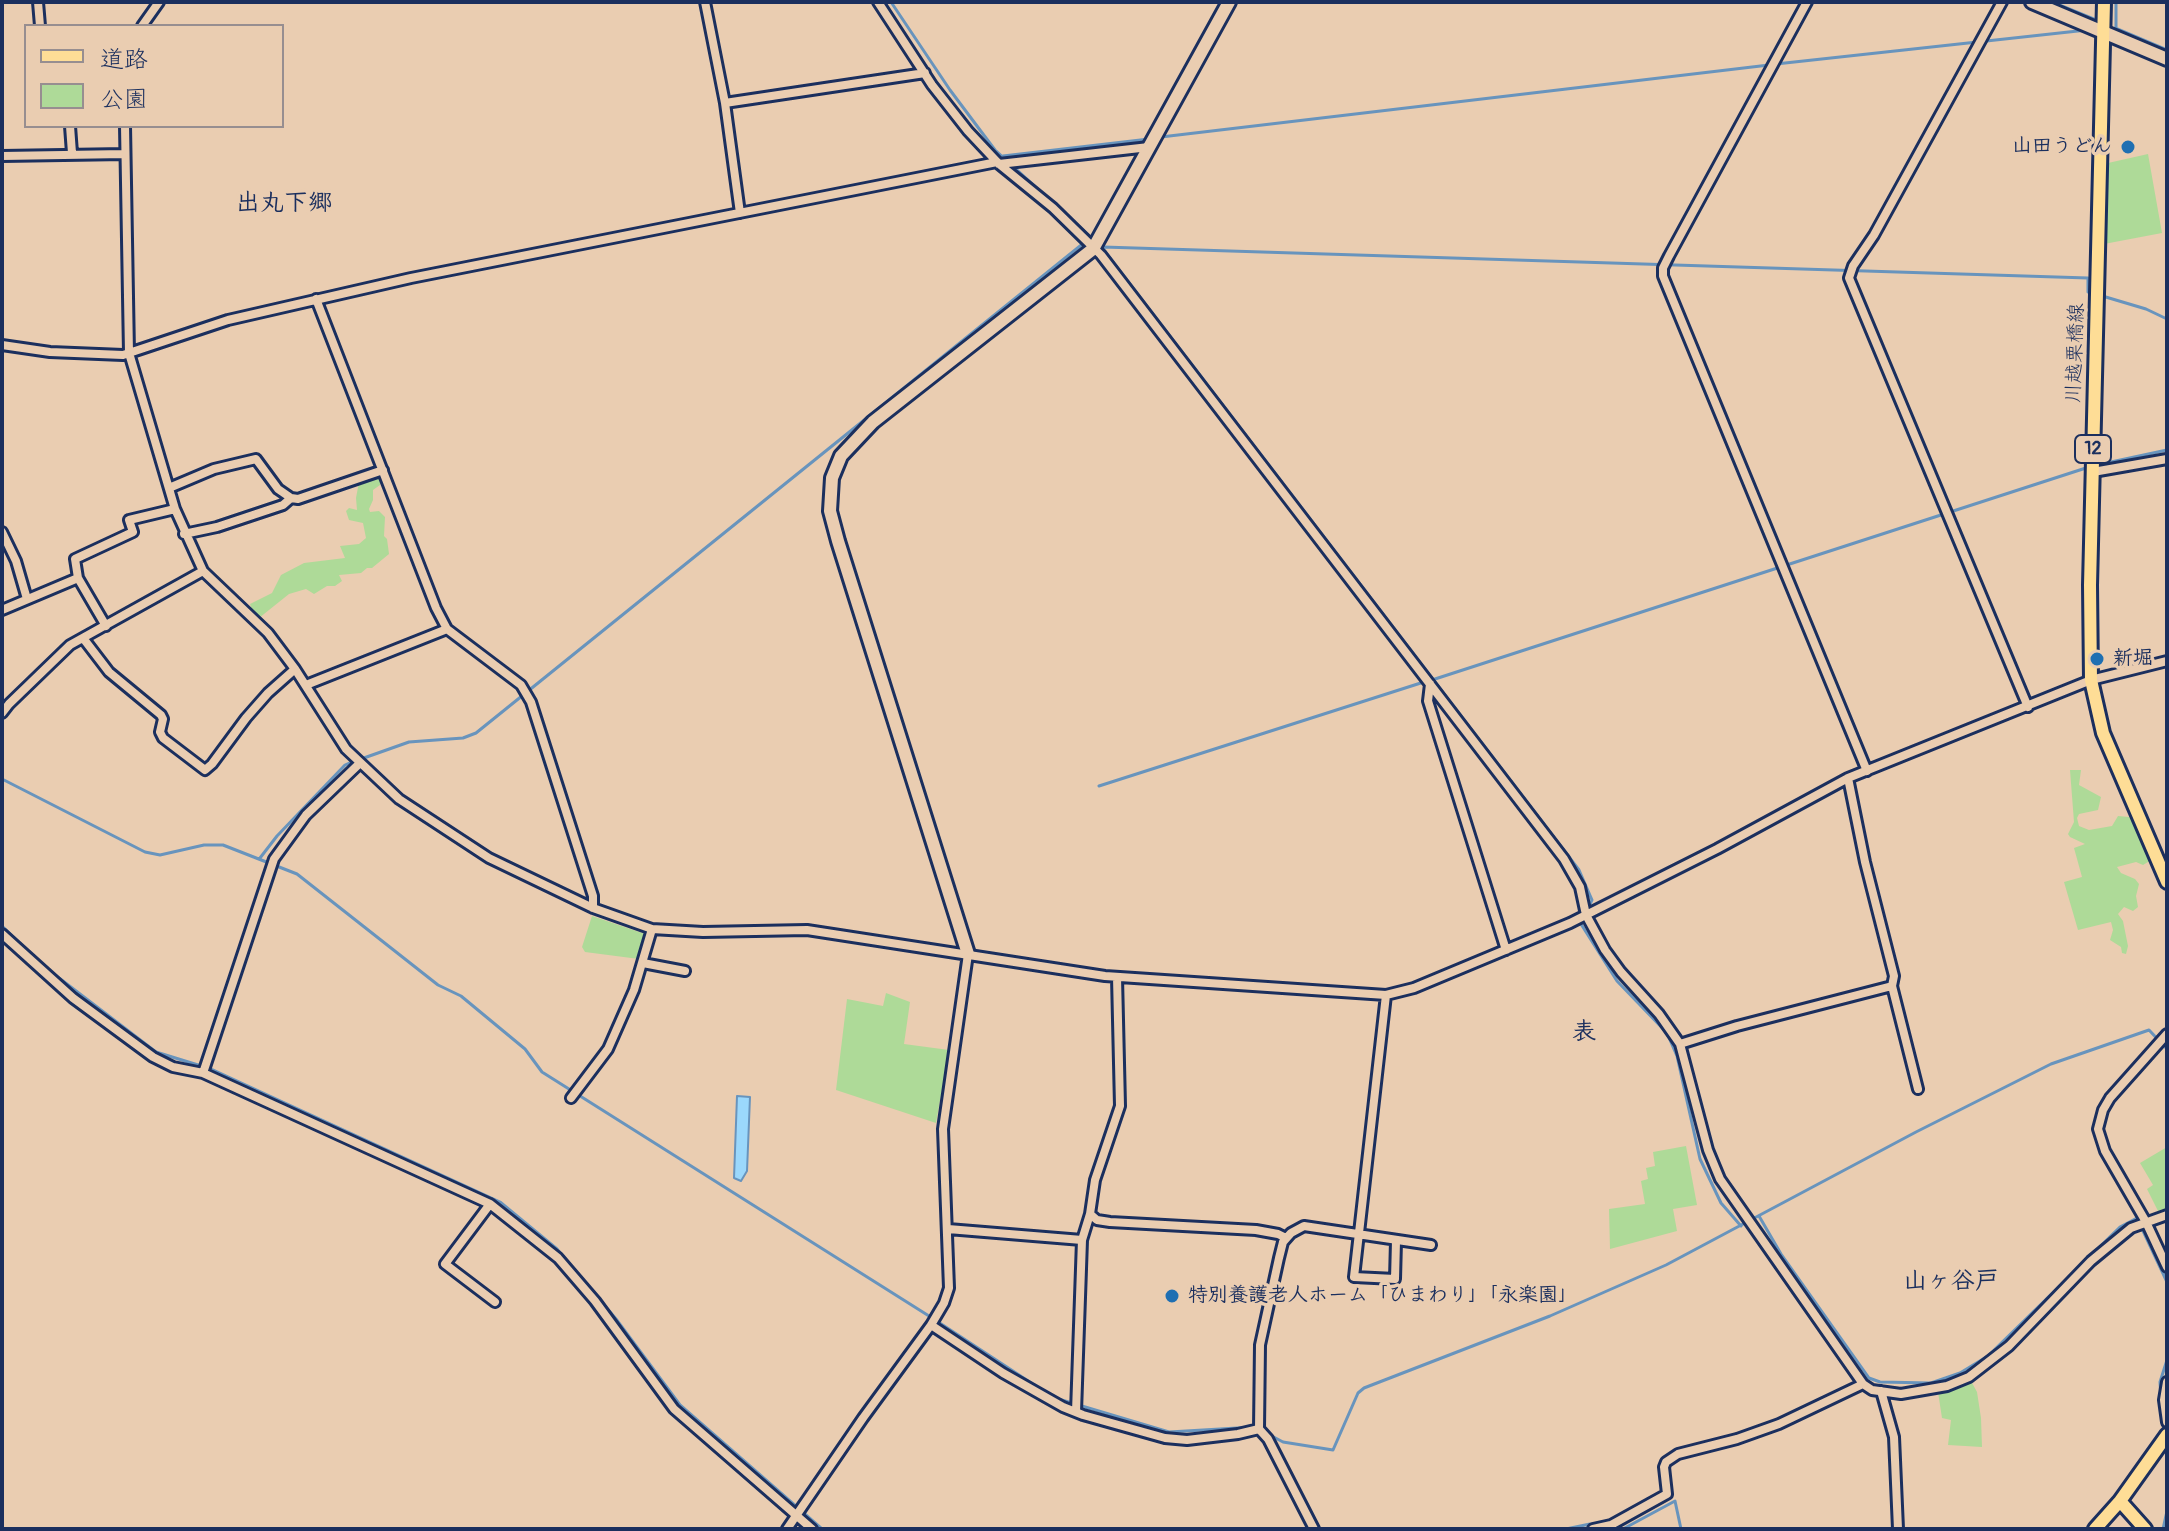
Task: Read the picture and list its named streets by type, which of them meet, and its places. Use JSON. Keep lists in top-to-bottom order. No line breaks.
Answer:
{"streets":{"main road":["川越栗橋線","12"]},"districts":["出丸下郷","表","山ヶ谷戸"],"places":["山田うどん","新堀","特別養護老人ホーム「ひまわり」「永楽園」"],"legend":["道路","公園"]}
